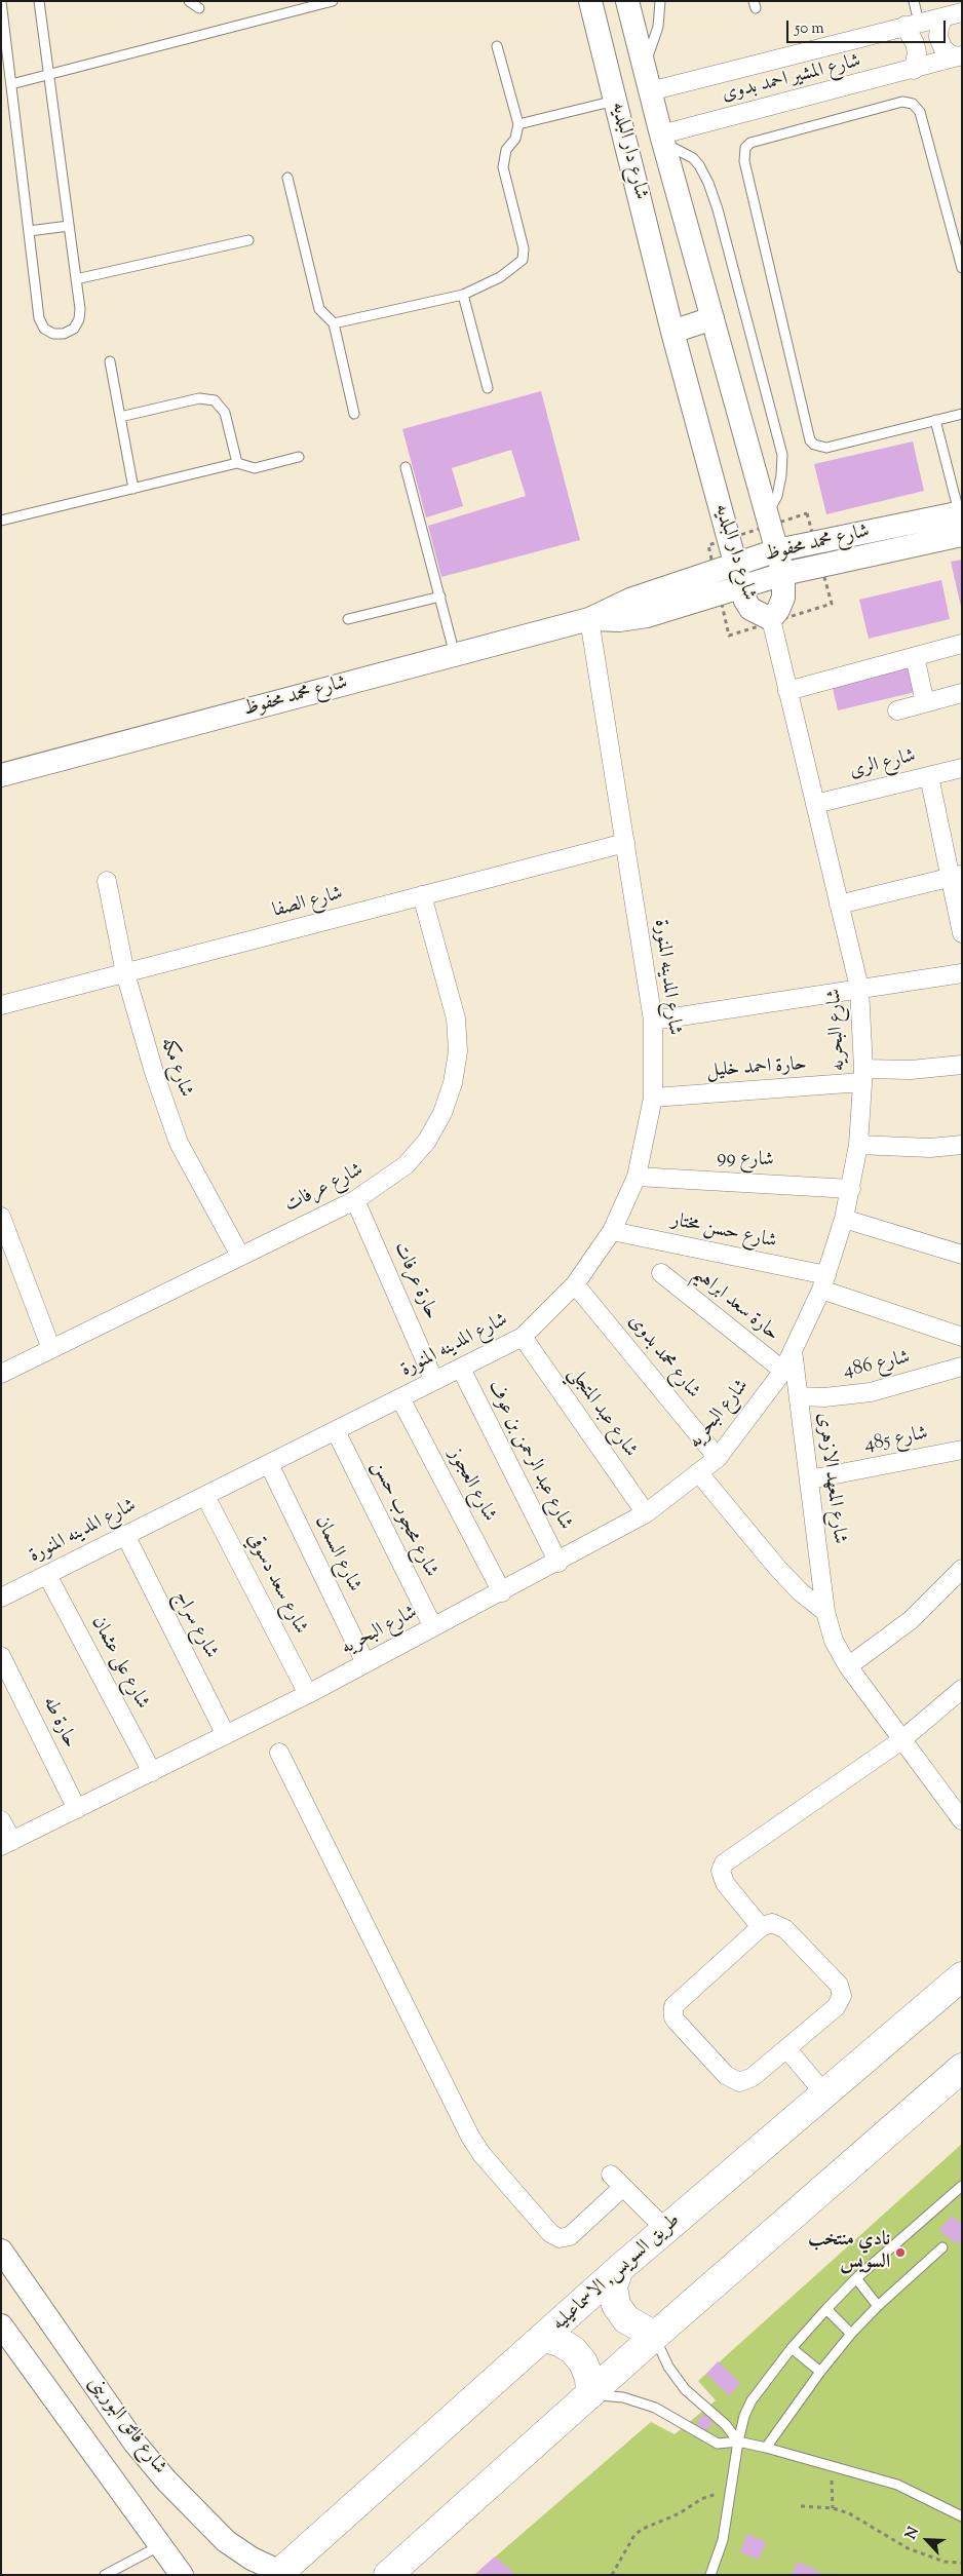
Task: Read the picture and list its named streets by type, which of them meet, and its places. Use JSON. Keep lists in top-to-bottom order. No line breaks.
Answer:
{"streets":{"main road":["طريق السويس, الاسماعيليه"],"street":["شارع المشير احمد بدوى","شارع دار البلديه","شارع محمد محفوظ","شارع الرى","شارع الصفا","شارع المدينه المنورة","شارع البحريه","شارع مكه","حارة احمد خليل","شارع 99","شارع عرفات","شارع حسن مختار","حارة عرفات","حارة سعد ابراهيم","شارع محمد بدوى","شارع 486","شارع عبد المتجلي","شارع 485","شارع عبد الرحمن بن عوف","شارع المعهد الازهرى","شارع العجوز","شارع محجوب حسن","شارع السمان","شارع سعد دسوقي","شارع سراج","شارع على عثمان","حارة طه","شارع فائق البورينى"]},"crossings":[["شارع المشير احمد بدوى","شارع دار البلديه"],["شارع دار البلديه","شارع محمد محفوظ"],["شارع دار البلديه","شارع البحريه"],["شارع محمد محفوظ","شارع المدينه المنورة"],["شارع الرى","شارع البحريه"],["شارع الصفا","شارع المدينه المنورة"],["شارع الصفا","شارع مكه"],["شارع الصفا","شارع عرفات"],["شارع المدينه المنورة","حارة احمد خليل"],["شارع المدينه المنورة","شارع 99"],["شارع المدينه المنورة","شارع حسن مختار"],["شارع المدينه المنورة","حارة عرفات"],["شارع المدينه المنورة","شارع محمد بدوى"],["شارع المدينه المنورة","شارع عبد المتجلي"],["شارع المدينه المنورة","شارع عبد الرحمن بن عوف"],["شارع المدينه المنورة","شارع العجوز"],["شارع المدينه المنورة","شارع محجوب حسن"],["شارع المدينه المنورة","شارع السمان"],["شارع المدينه المنورة","شارع سعد دسوقي"],["شارع المدينه المنورة","شارع سراج"],["شارع المدينه المنورة","شارع على عثمان"],["شارع البحريه","حارة احمد خليل"],["شارع البحريه","شارع 99"],["شارع البحريه","شارع حسن مختار"],["شارع البحريه","حارة سعد ابراهيم"],["شارع البحريه","شارع محمد بدوى"],["شارع البحريه","شارع عبد المتجلي"],["شارع البحريه","شارع عبد الرحمن بن عوف"],["شارع البحريه","شارع المعهد الازهرى"],["شارع البحريه","شارع العجوز"],["شارع البحريه","شارع محجوب حسن"],["شارع البحريه","شارع السمان"],["شارع البحريه","شارع سعد دسوقي"],["شارع البحريه","شارع سراج"],["شارع البحريه","شارع على عثمان"],["شارع البحريه","حارة طه"],["شارع مكه","شارع عرفات"],["شارع عرفات","حارة عرفات"],["شارع 486","شارع المعهد الازهرى"],["شارع 485","شارع المعهد الازهرى"],["طريق السويس, الاسماعيليه","شارع فائق البورينى"]],"places":["نادي منتخب السويس"],"scale_bar":"50 m","north":"top left"}
